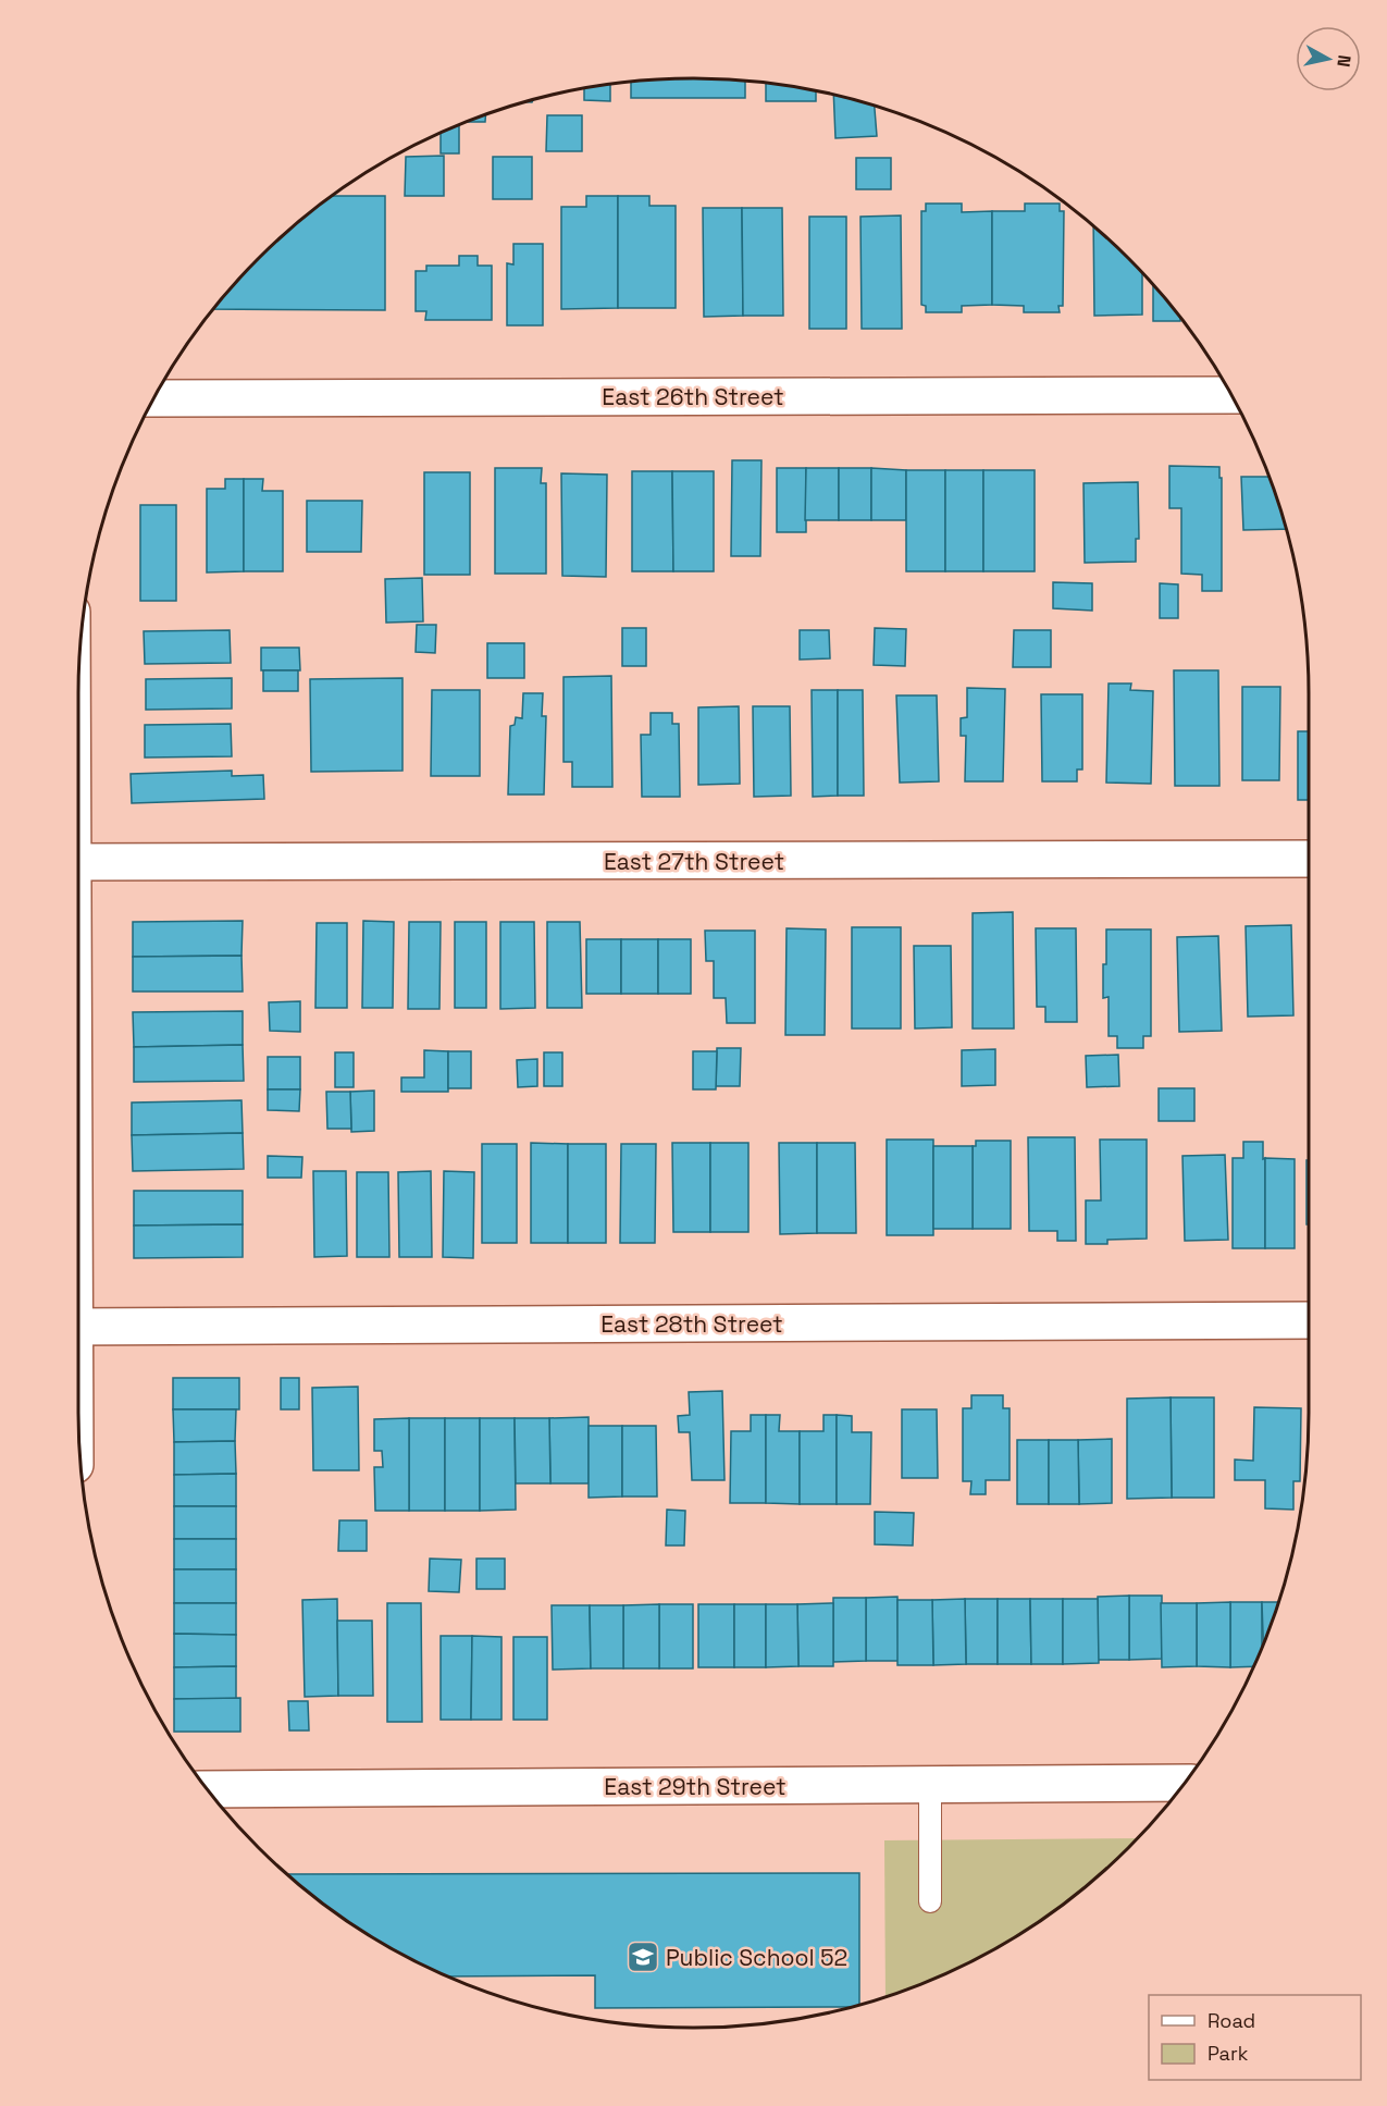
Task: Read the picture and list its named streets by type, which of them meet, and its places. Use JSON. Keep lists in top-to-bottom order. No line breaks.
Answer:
{"streets":{"street":["East 26th Street","East 27th Street","East 28th Street","East 29th Street"]},"places":{"school or university":["Public School 52"]},"legend":["Road","Park"],"north":"right"}
